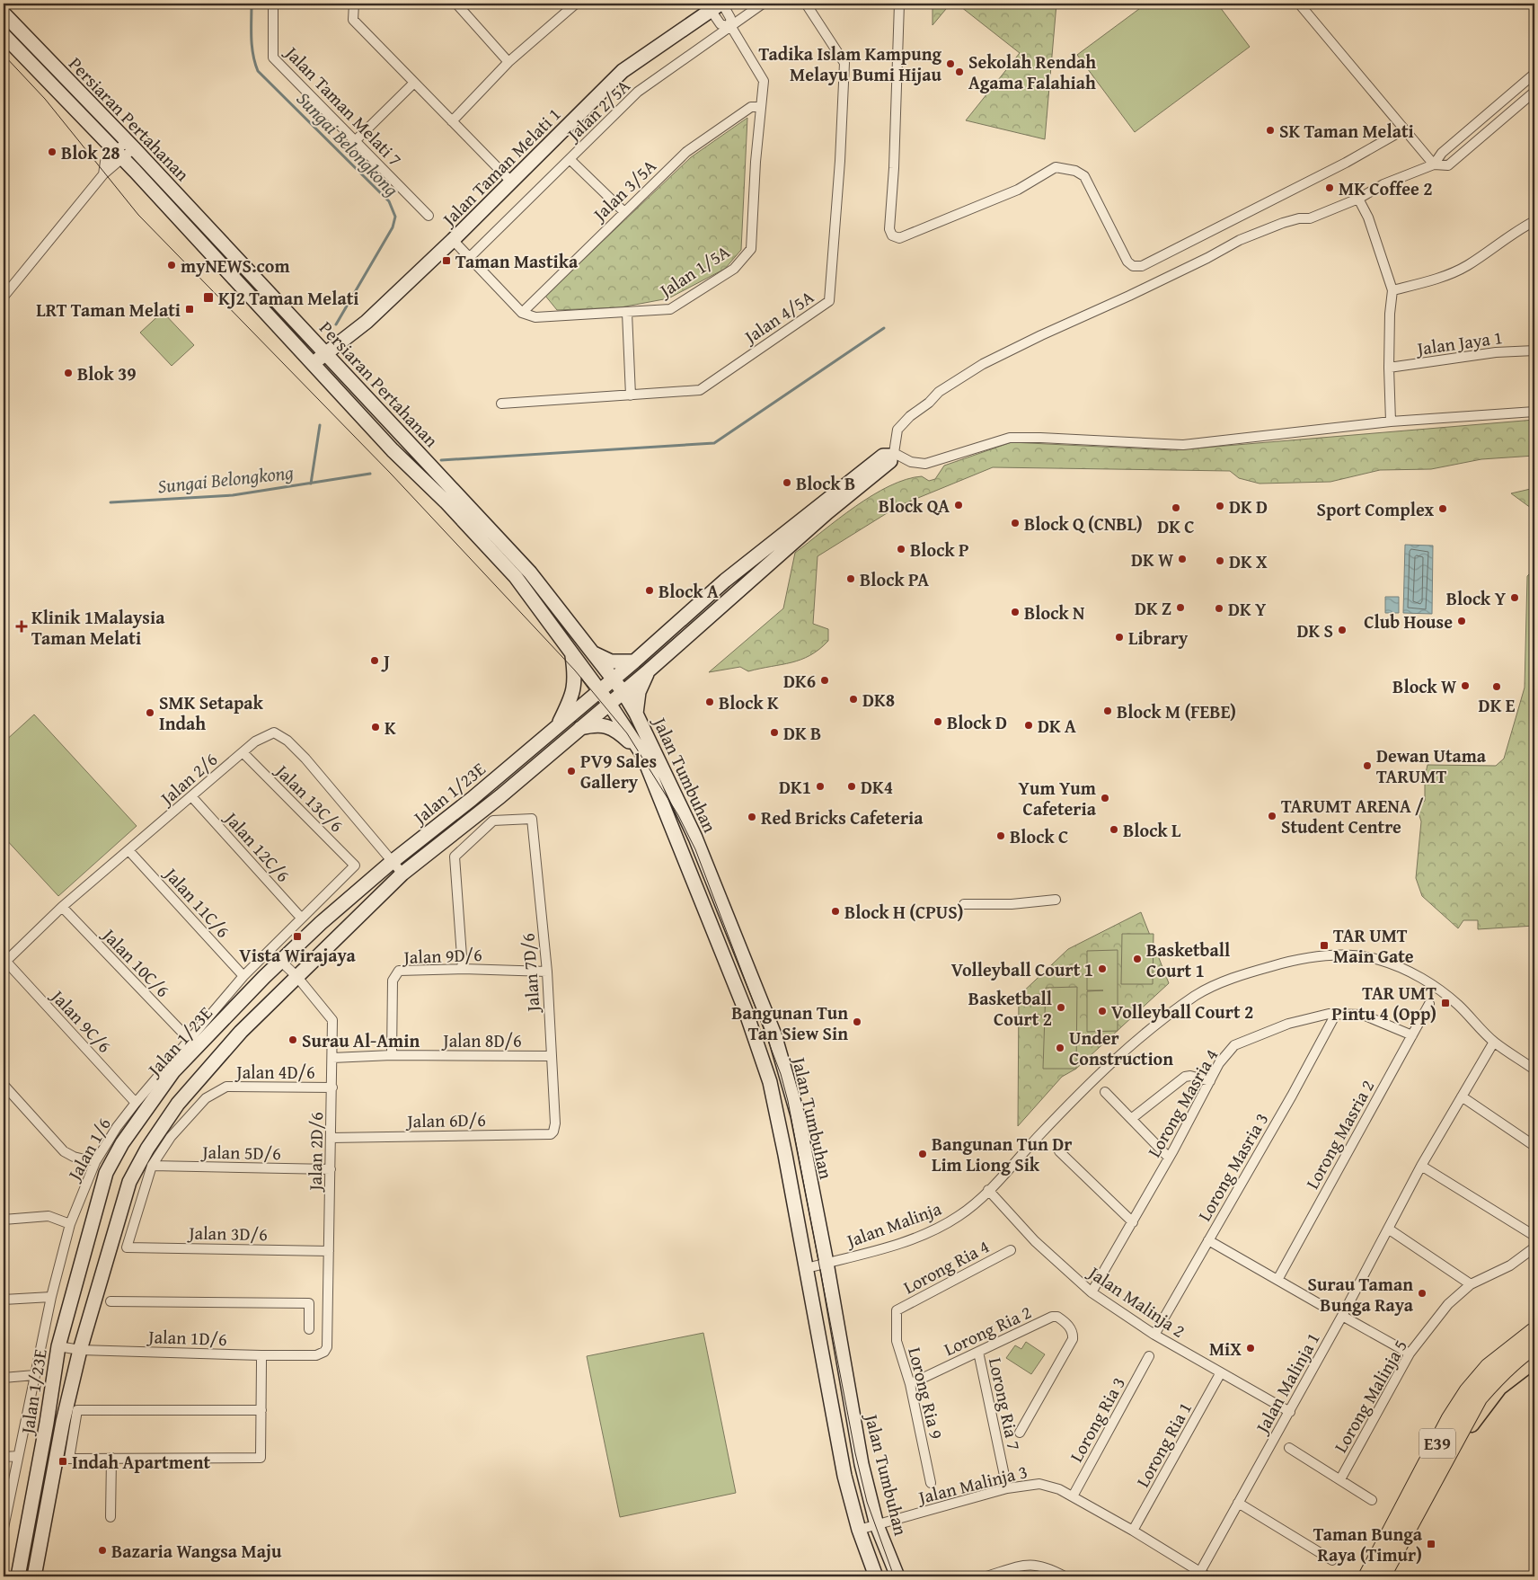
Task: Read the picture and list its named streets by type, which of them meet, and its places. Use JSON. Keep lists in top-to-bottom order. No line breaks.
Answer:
{"streets":{"highway":["E39"],"main road":["Persiaran Pertahanan","Jalan Taman Melati 1","Jalan Tumbuhan","Jalan 1/23E"],"street":["Jalan Taman Melati 7","Jalan 2/5A","Jalan 3/5A","Jalan 1/5A","Jalan 4/5A","Jalan Jaya 1","Jalan 2/6","Jalan 13C/6","Jalan 12C/6","Jalan 11C/6","Jalan 9D/6","Jalan 10C/6","Jalan 7D/6","Jalan 9C/6","Jalan 8D/6","Jalan 4D/6","Lorong Masria 4","Jalan 6D/6","Lorong Masria 2","Jalan 1/6","Jalan 2D/6","Jalan 5D/6","Lorong Masria 3","Jalan Malinja","Jalan 3D/6","Lorong Ria 4","Jalan Malinja 2","Lorong Ria 2","Jalan 1D/6","Jalan Malinja 1","Lorong Ria 9","Lorong Malinja 5","Lorong Ria 7","Lorong Ria 3","Lorong Ria 1","Jalan Malinja 3"]},"crossings":[["Jalan 2/5A","Jalan 1/5A"],["Persiaran Pertahanan","Jalan Taman Melati 1"],["Persiaran Pertahanan","Jalan Tumbuhan"],["Persiaran Pertahanan","Jalan 1/23E"],["Jalan Taman Melati 1","Jalan 1/5A"],["Jalan 3/5A","Jalan 1/5A"],["Jalan Tumbuhan","Jalan 1/23E"],["Jalan Tumbuhan","Jalan Malinja"],["Jalan Tumbuhan","Jalan Malinja 3"],["Jalan 2/6","Jalan 1/23E"],["Jalan 2/6","Jalan 13C/6"],["Jalan 2/6","Jalan 12C/6"],["Jalan 2/6","Jalan 11C/6"],["Jalan 2/6","Jalan 10C/6"],["Jalan 2/6","Jalan 9C/6"],["Jalan 1/23E","Jalan 2D/6"],["Jalan 1/23E","Jalan 1D/6"],["Jalan 13C/6","Jalan 1/6"],["Jalan 12C/6","Jalan 1/6"],["Jalan 11C/6","Jalan 1/6"],["Jalan 9D/6","Jalan 7D/6"],["Jalan 9D/6","Jalan 8D/6"],["Jalan 10C/6","Jalan 1/6"],["Jalan 7D/6","Jalan 8D/6"],["Jalan 7D/6","Jalan 6D/6"],["Jalan 9C/6","Jalan 1/6"],["Jalan 8D/6","Jalan 2D/6"],["Jalan 4D/6","Jalan 2D/6"],["Jalan 4D/6","Jalan 5D/6"],["Jalan 4D/6","Jalan 3D/6"],["Lorong Masria 4","Lorong Masria 2"],["Lorong Masria 4","Lorong Masria 3"],["Lorong Masria 4","Jalan Malinja 2"],["Jalan 6D/6","Jalan 2D/6"],["Jalan 2D/6","Jalan 5D/6"],["Jalan 2D/6","Jalan 3D/6"],["Jalan 2D/6","Jalan 1D/6"],["Lorong Masria 3","Jalan Malinja 2"],["Jalan Malinja","Jalan Malinja 2"],["Jalan Malinja","Jalan Malinja 1"],["Lorong Ria 4","Lorong Ria 9"],["Jalan Malinja 2","Jalan Malinja 1"],["Jalan Malinja 2","Lorong Ria 1"],["Lorong Ria 2","Lorong Ria 9"],["Lorong Ria 2","Lorong Ria 7"],["Jalan Malinja 1","Jalan Malinja 3"],["Lorong Ria 7","Jalan Malinja 3"],["Lorong Ria 3","Jalan Malinja 3"],["Lorong Ria 1","Jalan Malinja 3"]],"water":["Sungai Belongkong"],"places":{"other":["Tadika Islam Kampung Melayu Bumi Hijau","Sekolah Rendah Agama Falahiah","SK Taman Melati","Blok 28","MK Coffee 2","myNEWS.com","Blok 39","Block B","Block QA","DK D","DK C","Sport Complex","Block Q (CNBL)","Block P","DK W","DK X","Block PA","Block A","Block Y","DK Z","DK Y","Block N","Club House","DK S","Library","J","DK6","Block W","DK E","DK8","Block K","Block M (FEBE)","SMK Setapak Indah","Block D","DK A","K","DK B","Dewan Utama TARUMT","PV9 Sales Gallery","DK1","DK4","Yum Yum Cafeteria","TARUMT ARENA / Student Centre","Red Bricks Cafeteria","Block L","Block C","Block H (CPUS)","Basketball Court 1","Volleyball Court 1","Basketball Court 2","Volleyball Court 2","Bangunan Tun Tan Siew Sin","Surau Al-Amin","Under Construction","Bangunan Tun Dr Lim Liong Sik","Surau Taman Bunga Raya","MiX","Bazaria Wangsa Maju"],"transit":["Taman Mastika","KJ2 Taman Melati","LRT Taman Melati","Vista Wirajaya","TAR UMT Main Gate","TAR UMT Pintu 4 (Opp)","Indah Apartment","Taman Bunga Raya (Timur)"],"health":["Klinik 1Malaysia Taman Melati"]}}
